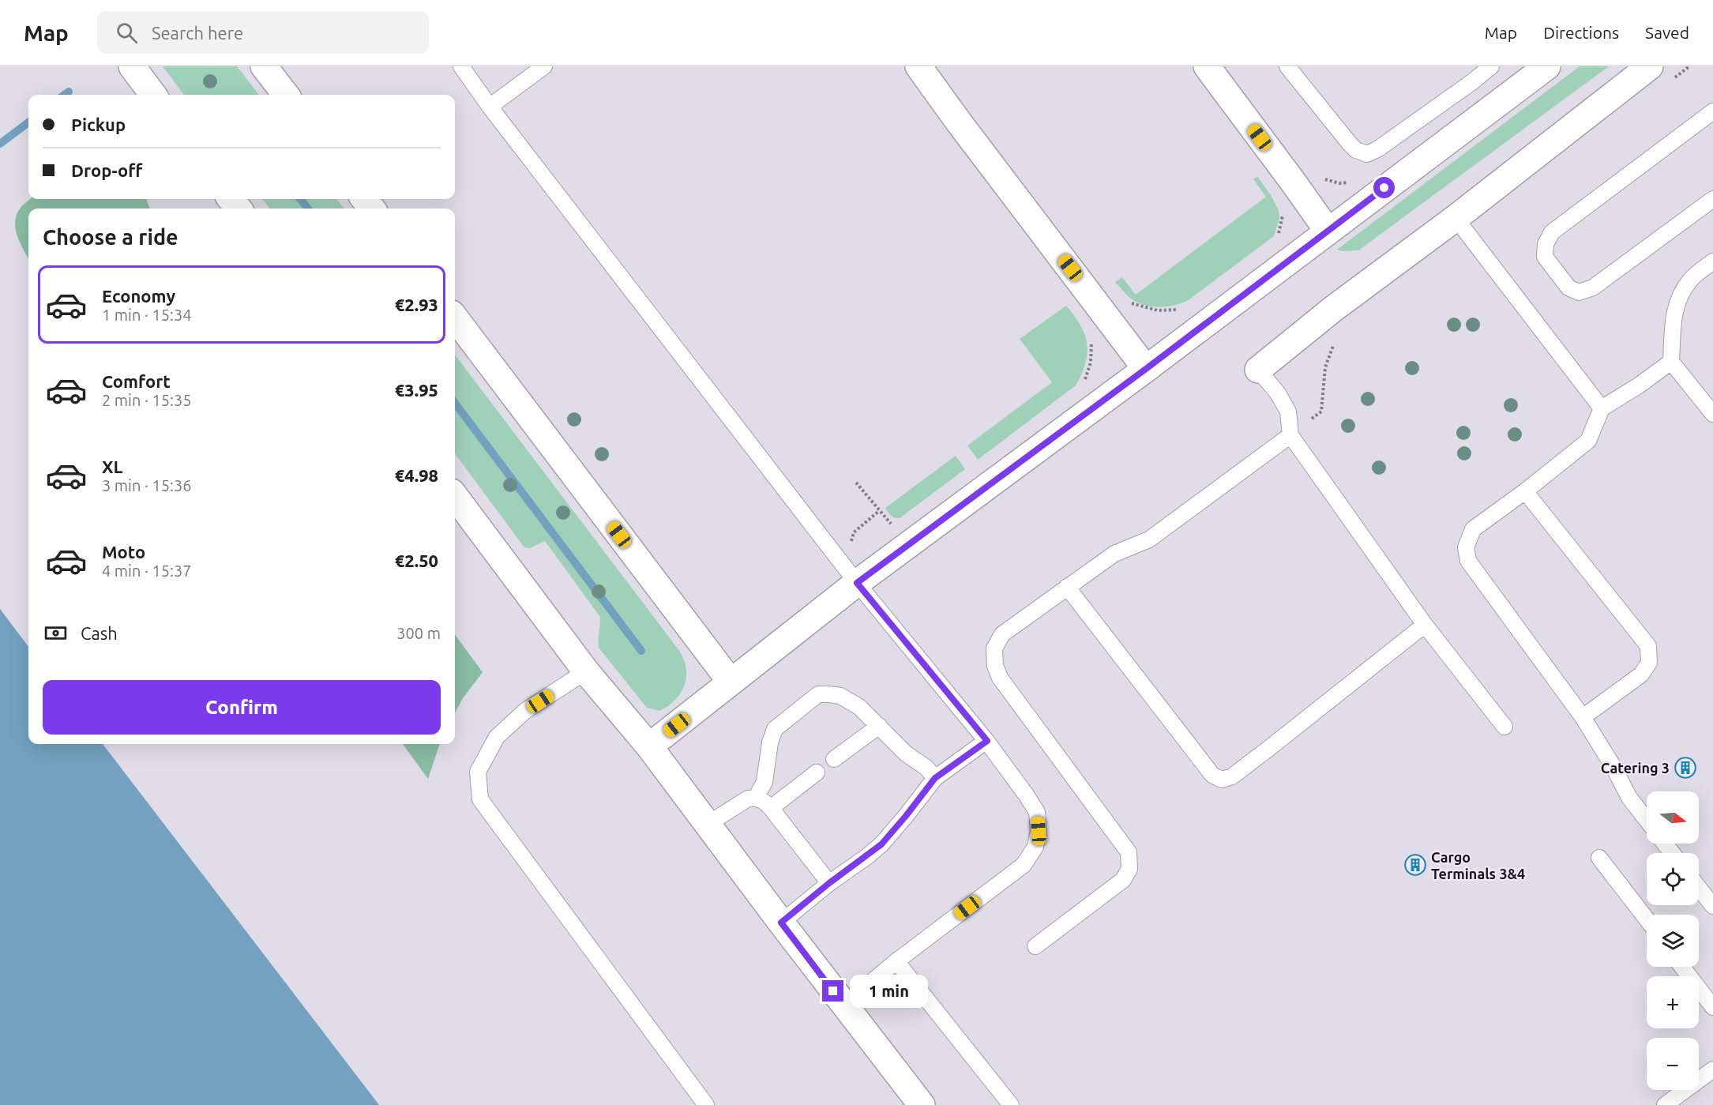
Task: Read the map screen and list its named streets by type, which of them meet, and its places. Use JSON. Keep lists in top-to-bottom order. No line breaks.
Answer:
{"places":{"building":["Catering 3","Cargo Terminals 3&4"]},"north":"right","page":{"header":"Map","search":"Search here","nav":["Map","Directions","Saved"],"banner":["Pickup","Drop-off"],"heading":"Choose a ride","list":[{"name":"Economy","note":"1 min · 15:34","value":"€2.93"},{"name":"Comfort","note":"2 min · 15:35","value":"€3.95"},{"name":"XL","note":"3 min · 15:36","value":"€4.98"},{"name":"Moto","note":"4 min · 15:37","value":"€2.50"}],"pay":["Cash","300 m"],"buttons":"Confirm","map_buttons":["+","−"],"bubble":"1 min"}}
